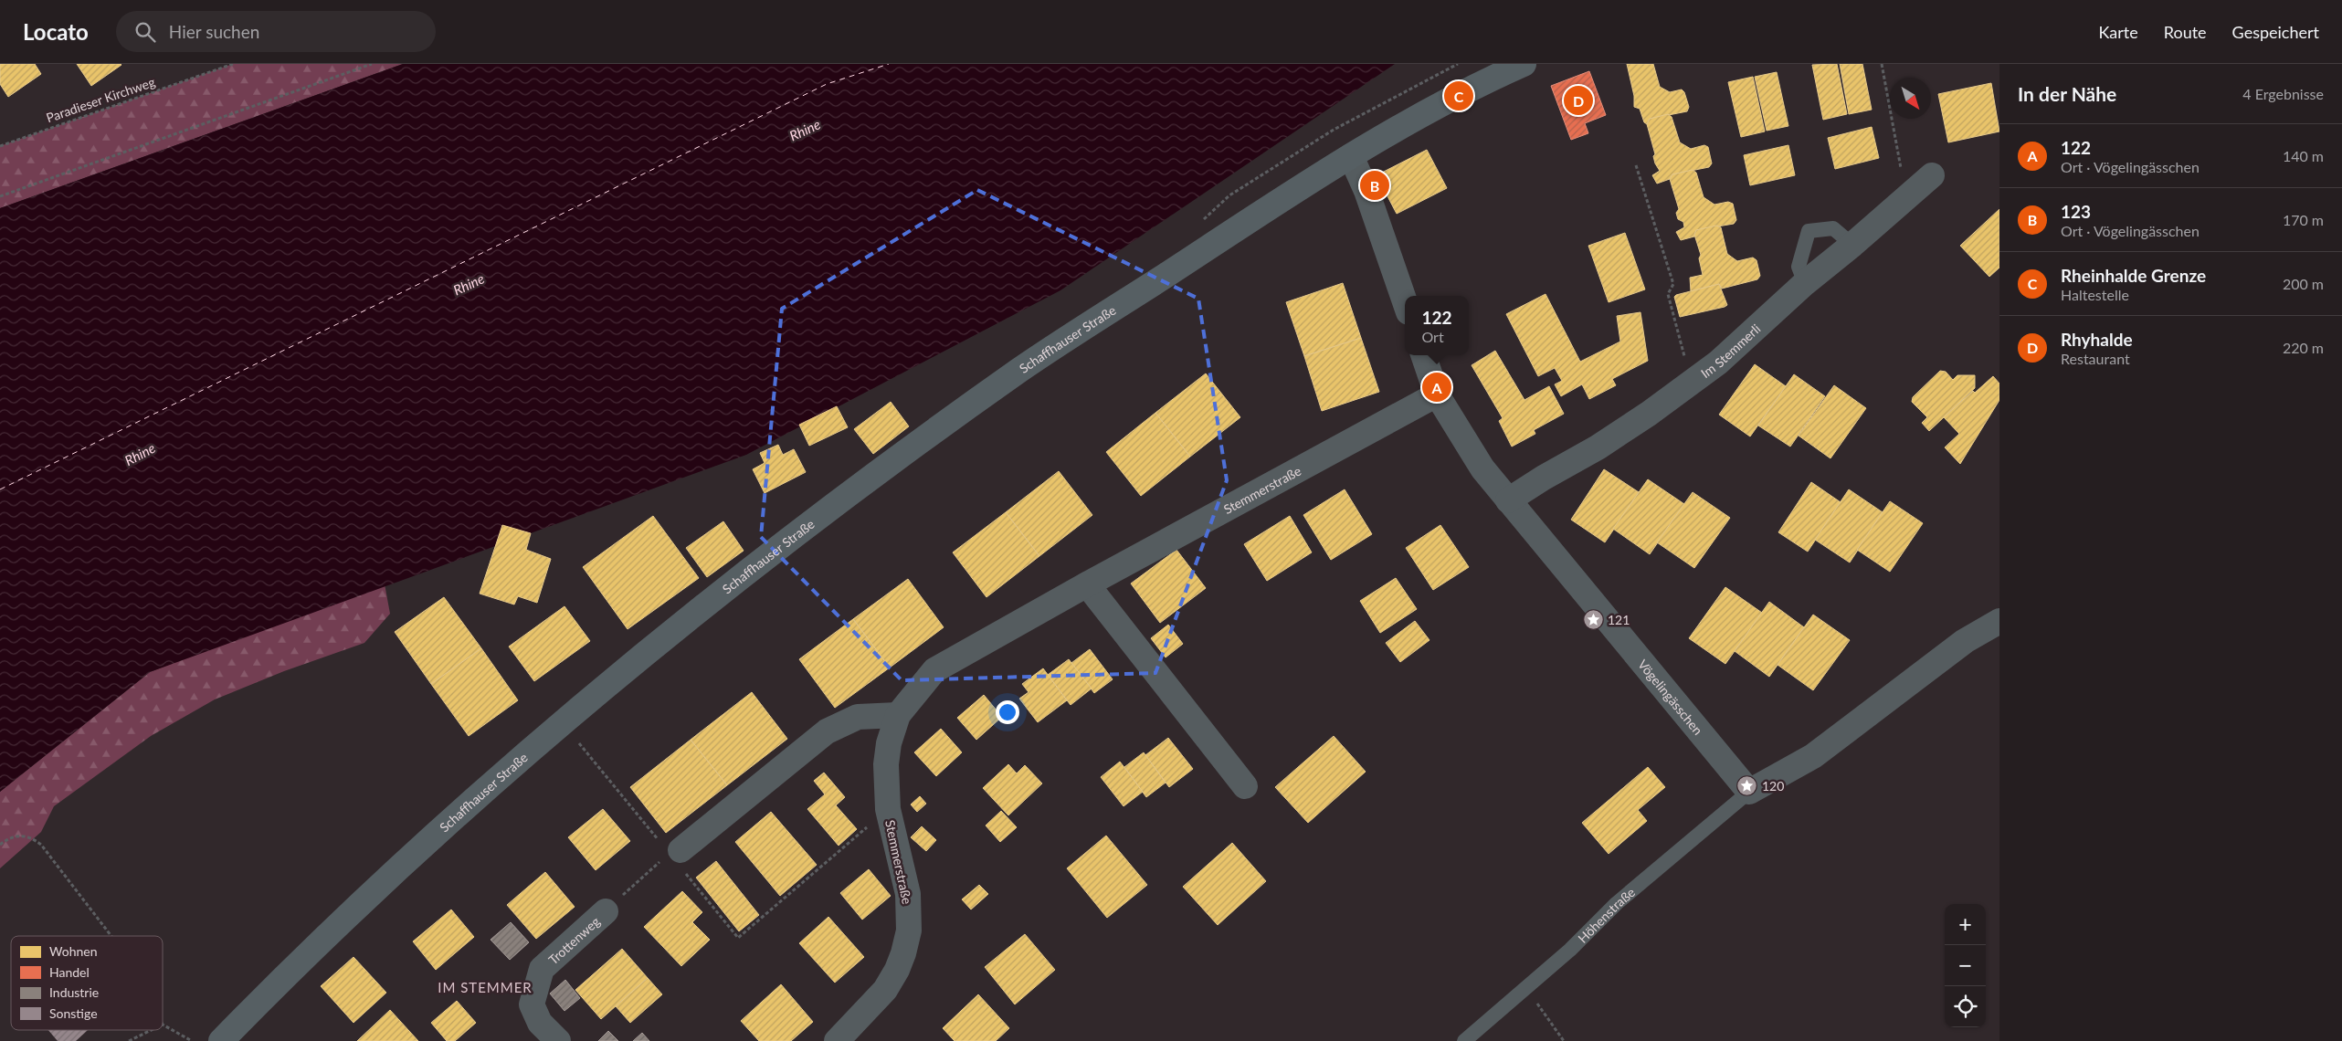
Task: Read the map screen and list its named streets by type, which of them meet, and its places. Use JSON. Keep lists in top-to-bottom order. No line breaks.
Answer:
{"streets":{"main road":["Schaffhauser Straße"],"street":["Im Stemmerli","Stemmerstraße","Vögelingässchen","Trottenweg"],"lane":["Höhenstraße"],"path":["Paradieser Kirchweg"]},"crossings":[["Im Stemmerli","Vögelingässchen"],["Stemmerstraße","Vögelingässchen"],["Vögelingässchen","Höhenstraße"]],"districts":["IM STEMMER"],"water":["Rhine"],"places":{"place":["121","120"]},"legend":["Wohnen","Handel","Industrie","Sonstige"],"north":"bottom right","page":{"header":"Locato","search":"Hier suchen","nav":["Karte","Route","Gespeichert"],"heading":["In der Nähe","4 Ergebnisse"],"pins":["C","D","B","A"],"list":[{"mark":"A","name":"122","note":"Ort · Vögelingässchen","value":"140 m"},{"mark":"B","name":"123","note":"Ort · Vögelingässchen","value":"170 m"},{"mark":"C","name":"Rheinhalde Grenze","note":"Haltestelle","value":"200 m"},{"mark":"D","name":"Rhyhalde","note":"Restaurant","value":"220 m"}],"popup":["122","Ort"],"map_buttons":["+","−"]}}
